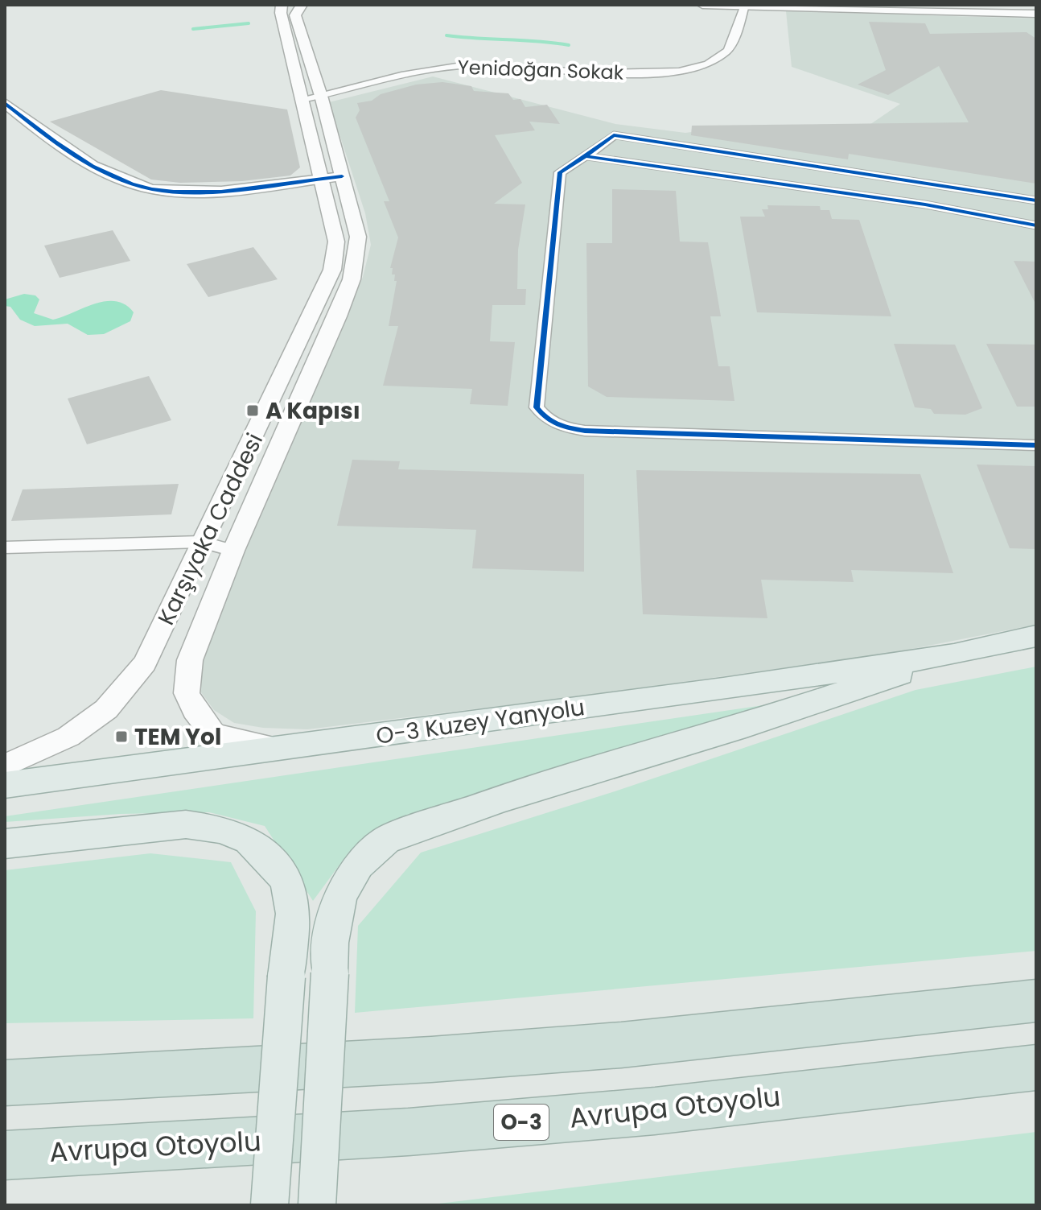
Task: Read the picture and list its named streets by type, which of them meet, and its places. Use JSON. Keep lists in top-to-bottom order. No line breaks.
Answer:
{"streets":{"highway":["Avrupa Otoyolu","O-3"],"main road":["Karşıyaka Caddesi","O-3 Kuzey Yanyolu"],"street":["Yenidoğan Sokak"]},"crossings":[["Yenidoğan Sokak","Karşıyaka Caddesi"],["Karşıyaka Caddesi","O-3 Kuzey Yanyolu"]],"places":{"transit":["A Kapısı","TEM Yol"]}}
